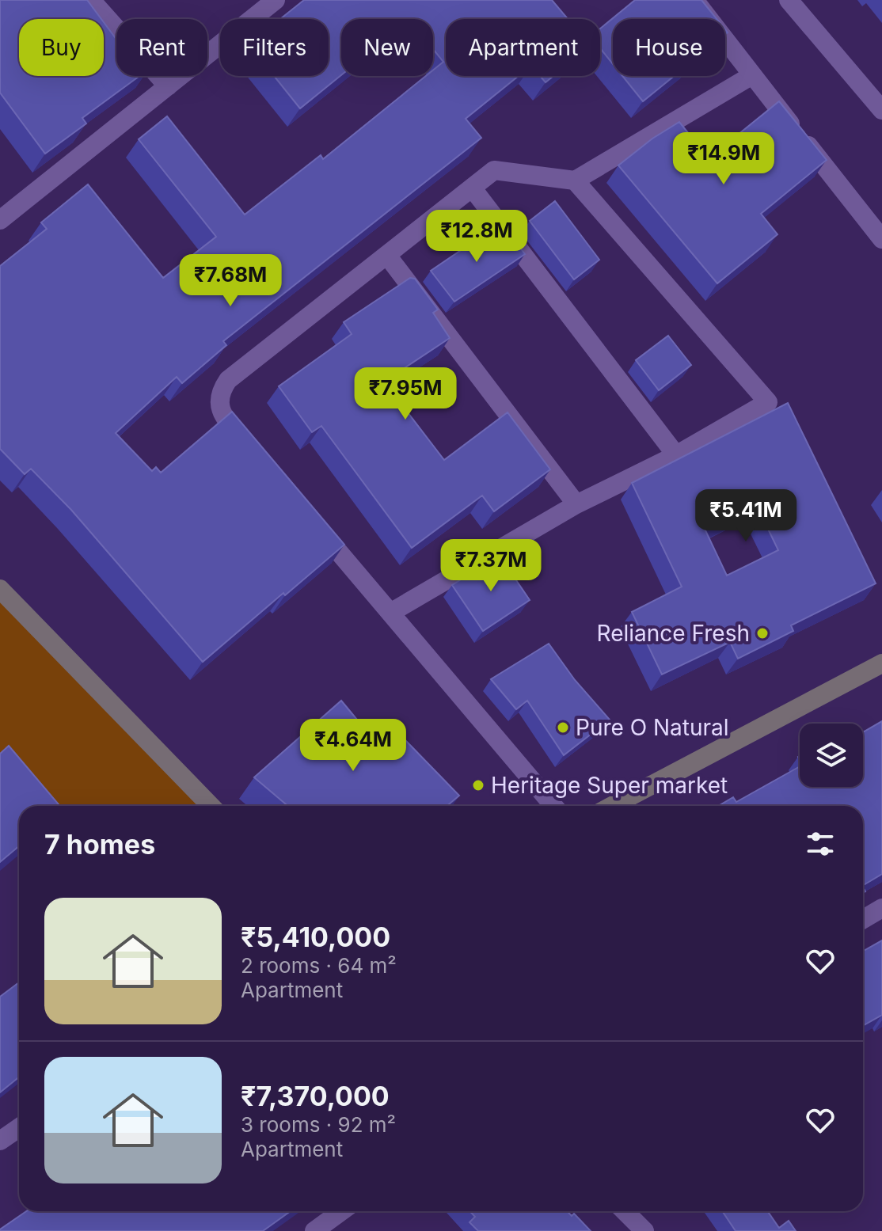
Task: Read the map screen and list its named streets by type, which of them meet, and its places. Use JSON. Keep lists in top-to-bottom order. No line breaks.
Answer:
{"places":["Reliance Fresh","Pure O Natural","Heritage Super market"],"page":{"chip":["Buy","Rent","Filters","New","Apartment","House"],"price":["₹14.9M","₹12.8M","₹7.68M","₹7.95M","₹5.41M","₹7.37M","₹4.64M"],"heading":"7 homes","list":[{"name":"₹5,410,000","note":"2 rooms · 64 m² · Apartment"},{"name":"₹7,370,000","note":"3 rooms · 92 m² · Apartment"}]}}
